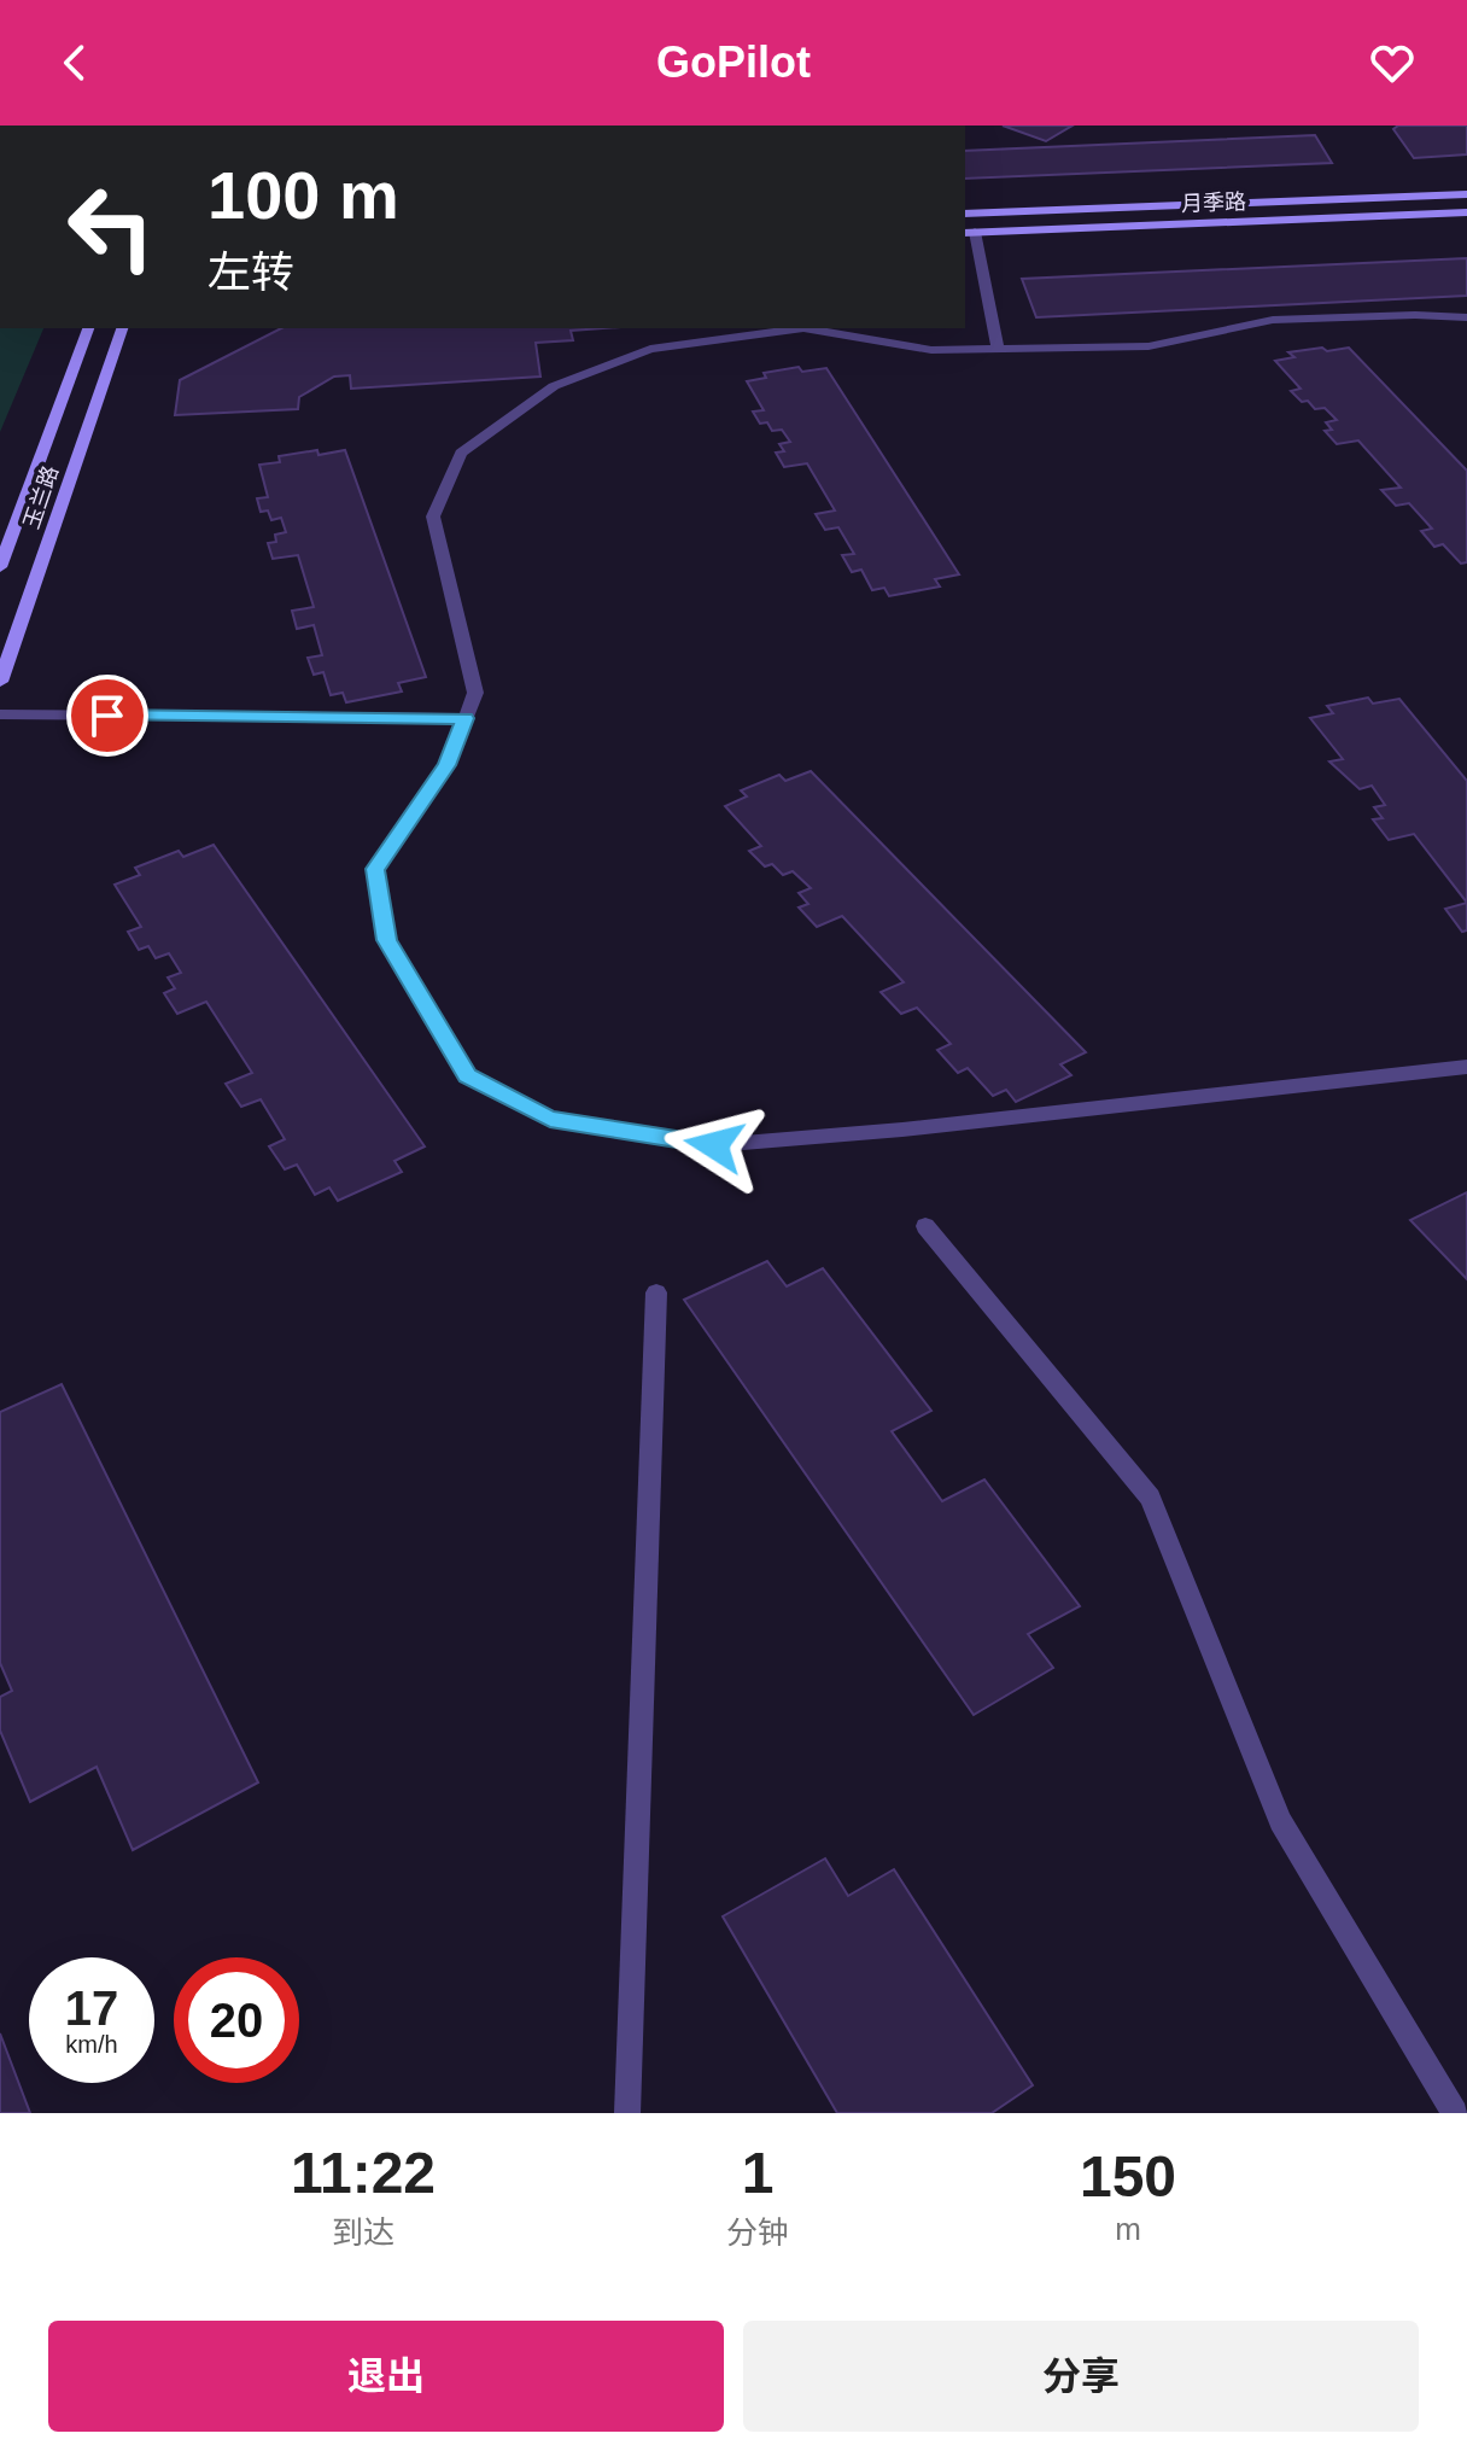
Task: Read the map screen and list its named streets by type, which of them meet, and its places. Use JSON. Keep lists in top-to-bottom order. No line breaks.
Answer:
{"streets":{"street":["月季路","玉兰路"]},"page":{"header":"GoPilot","turn":["100 m","左转"],"speed":"17 km/h","limit":"20","eta":["11:22","到达","1","分钟","150","m"],"buttons":["退出","分享"]}}
